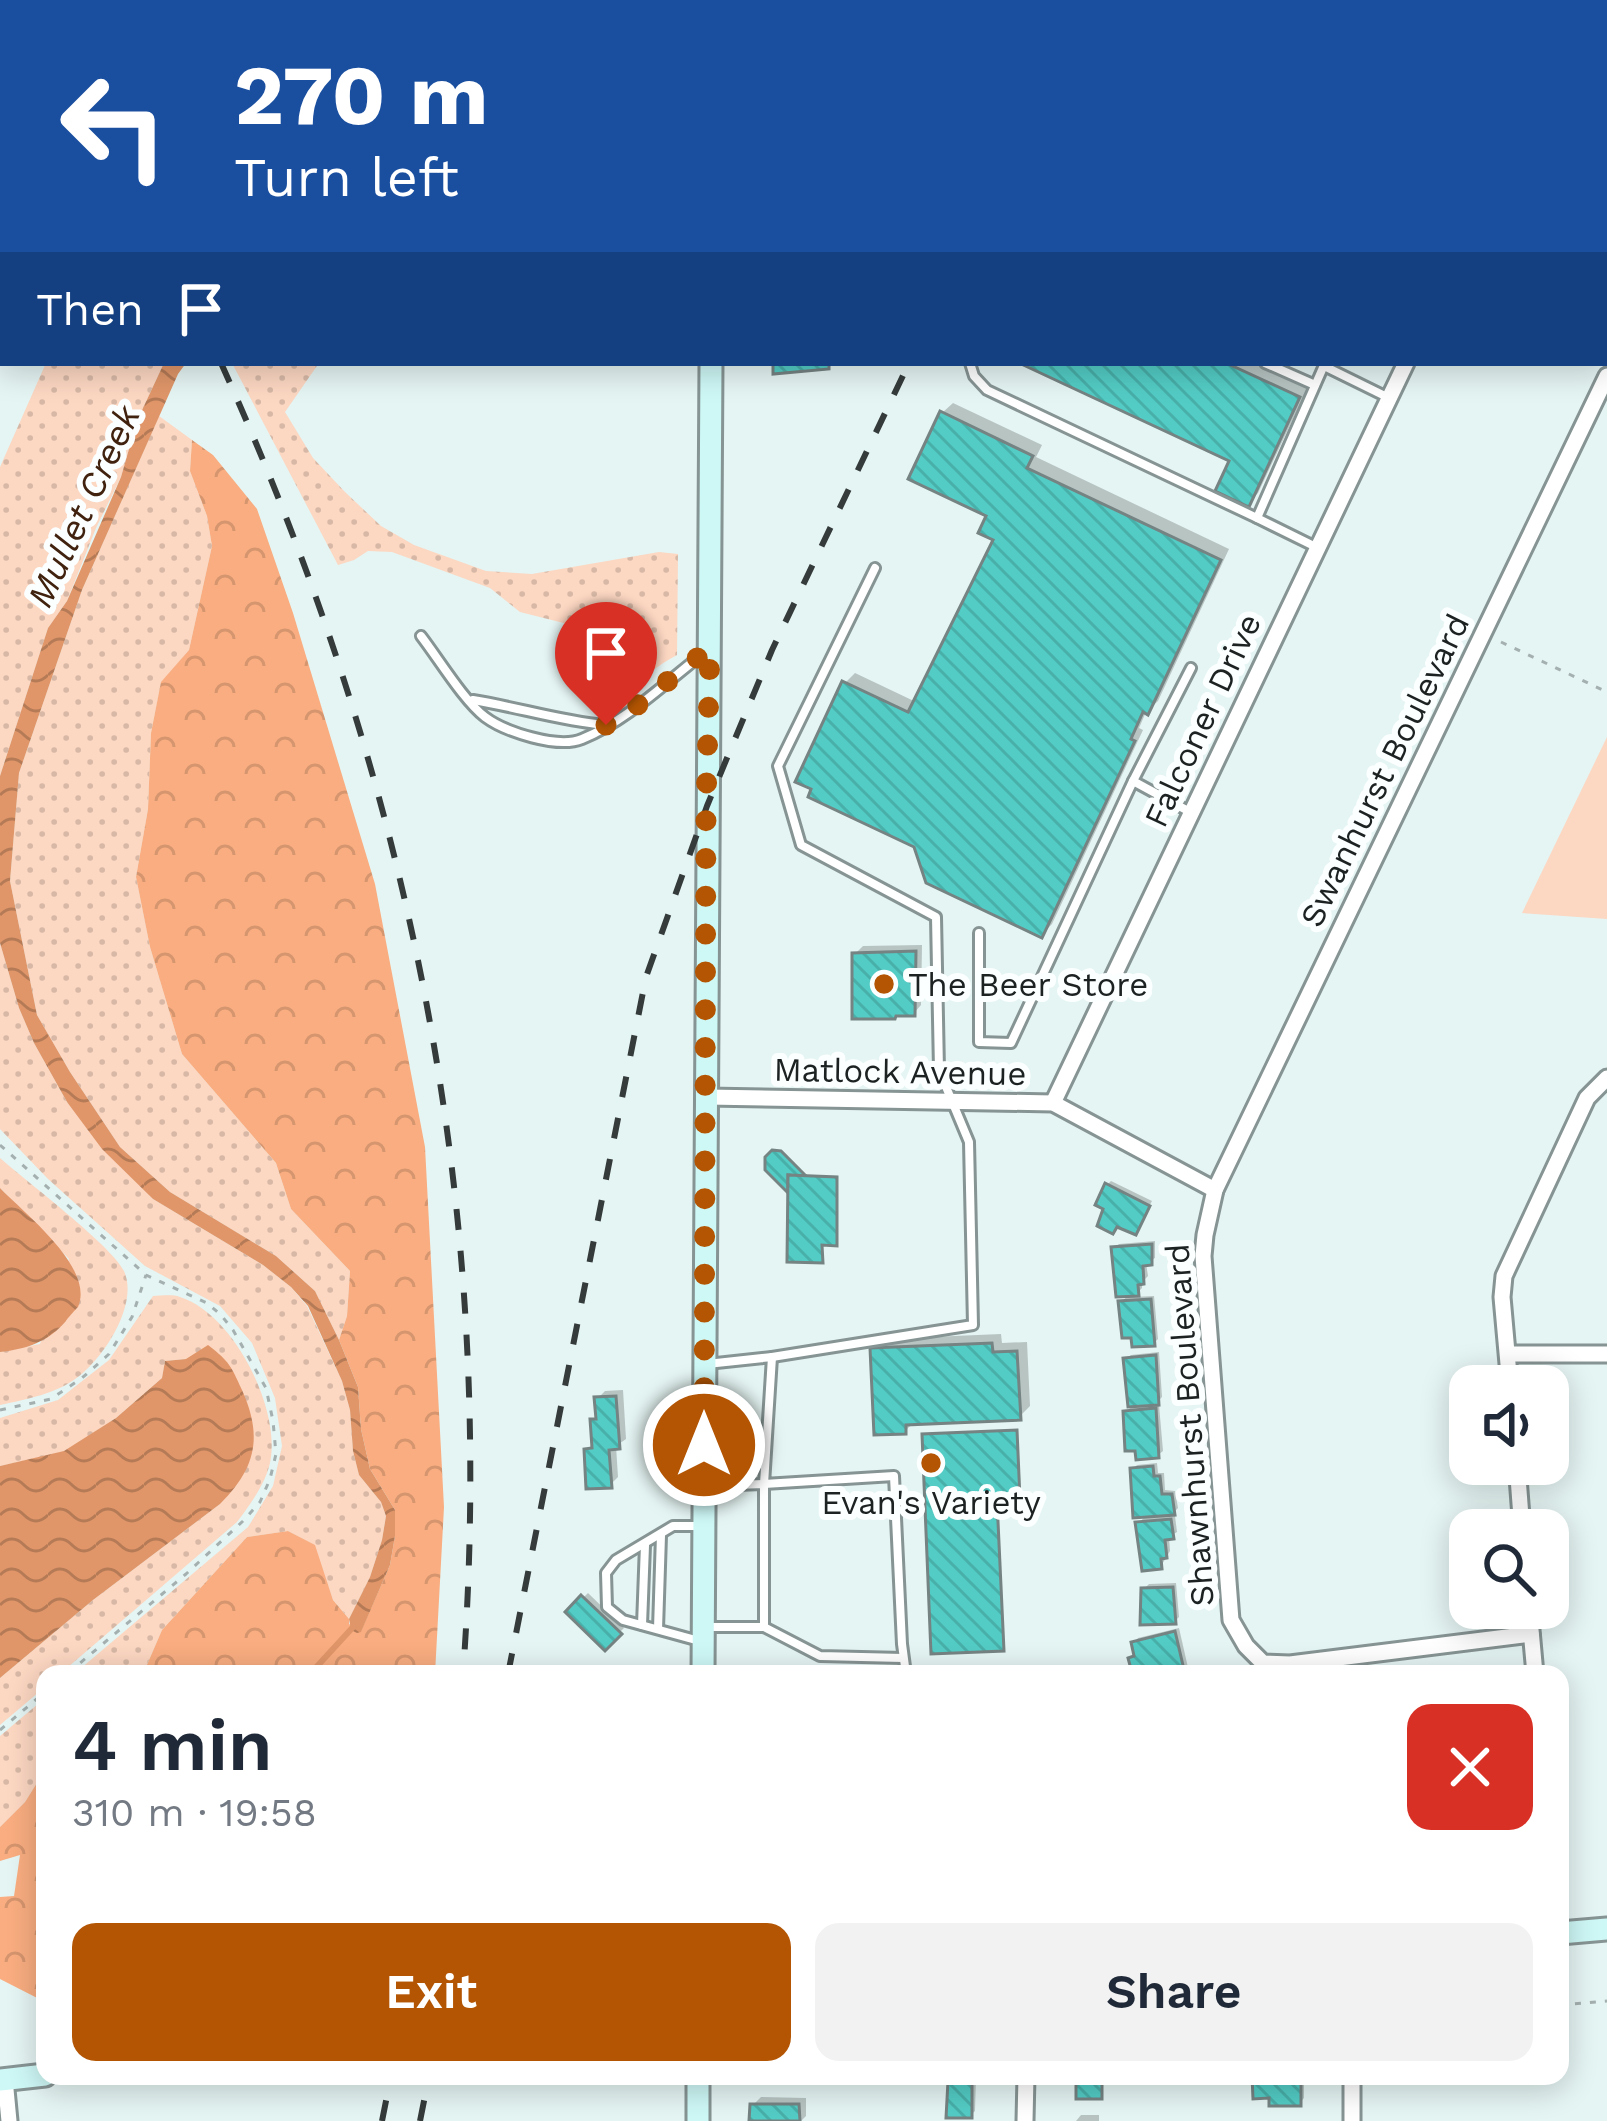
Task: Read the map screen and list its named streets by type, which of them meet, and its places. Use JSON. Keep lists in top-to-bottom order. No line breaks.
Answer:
{"streets":{"street":["Falconer Drive","Swanhurst Boulevard","Matlock Avenue","Shawnhurst Boulevard"]},"crossings":[["Falconer Drive","Matlock Avenue"],["Swanhurst Boulevard","Matlock Avenue"],["Swanhurst Boulevard","Shawnhurst Boulevard"],["Matlock Avenue","Shawnhurst Boulevard"]],"water":["Mullet Creek"],"places":["The Beer Store","Evan's Variety"],"page":{"turn":["270 m","Turn left"],"then":"Then","heading":["4 min","310 m · 19:58"],"buttons":["Exit","Share"]}}
